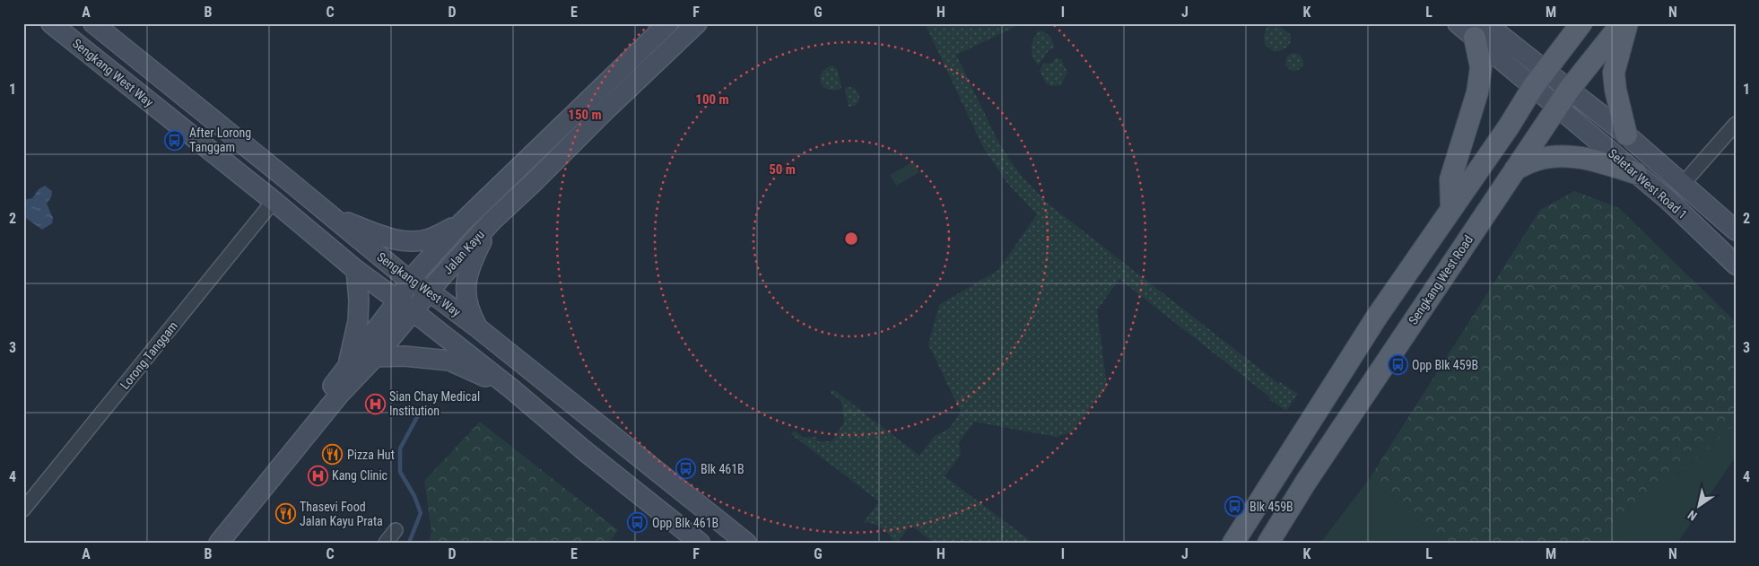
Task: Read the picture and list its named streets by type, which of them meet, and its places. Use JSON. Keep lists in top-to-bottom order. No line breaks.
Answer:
{"streets":{"main road":["Sengkang West Way","Seletar West Road 1","Jalan Kayu","Sengkang West Road"],"street":["Lorong Tanggam"]},"crossings":[["Sengkang West Way","Jalan Kayu"],["Sengkang West Way","Lorong Tanggam"],["Seletar West Road 1","Sengkang West Road"]],"places":{"bus stop":["After Lorong Tanggam","Opp Blk 459B","Blk 461B","Blk 459B","Opp Blk 461B"],"hospital":["Sian Chay Medical Institution","Kang Clinic"],"restaurant":["Pizza Hut","Thasevi Food Jalan Kayu Prata"]},"north":"bottom left","grid":{"columns":["A","B","C","D","E","F","G","H","I","J","K","L","M","N"],"rows":["1","2","3","4"]},"rings":["100 m","150 m","50 m"]}
